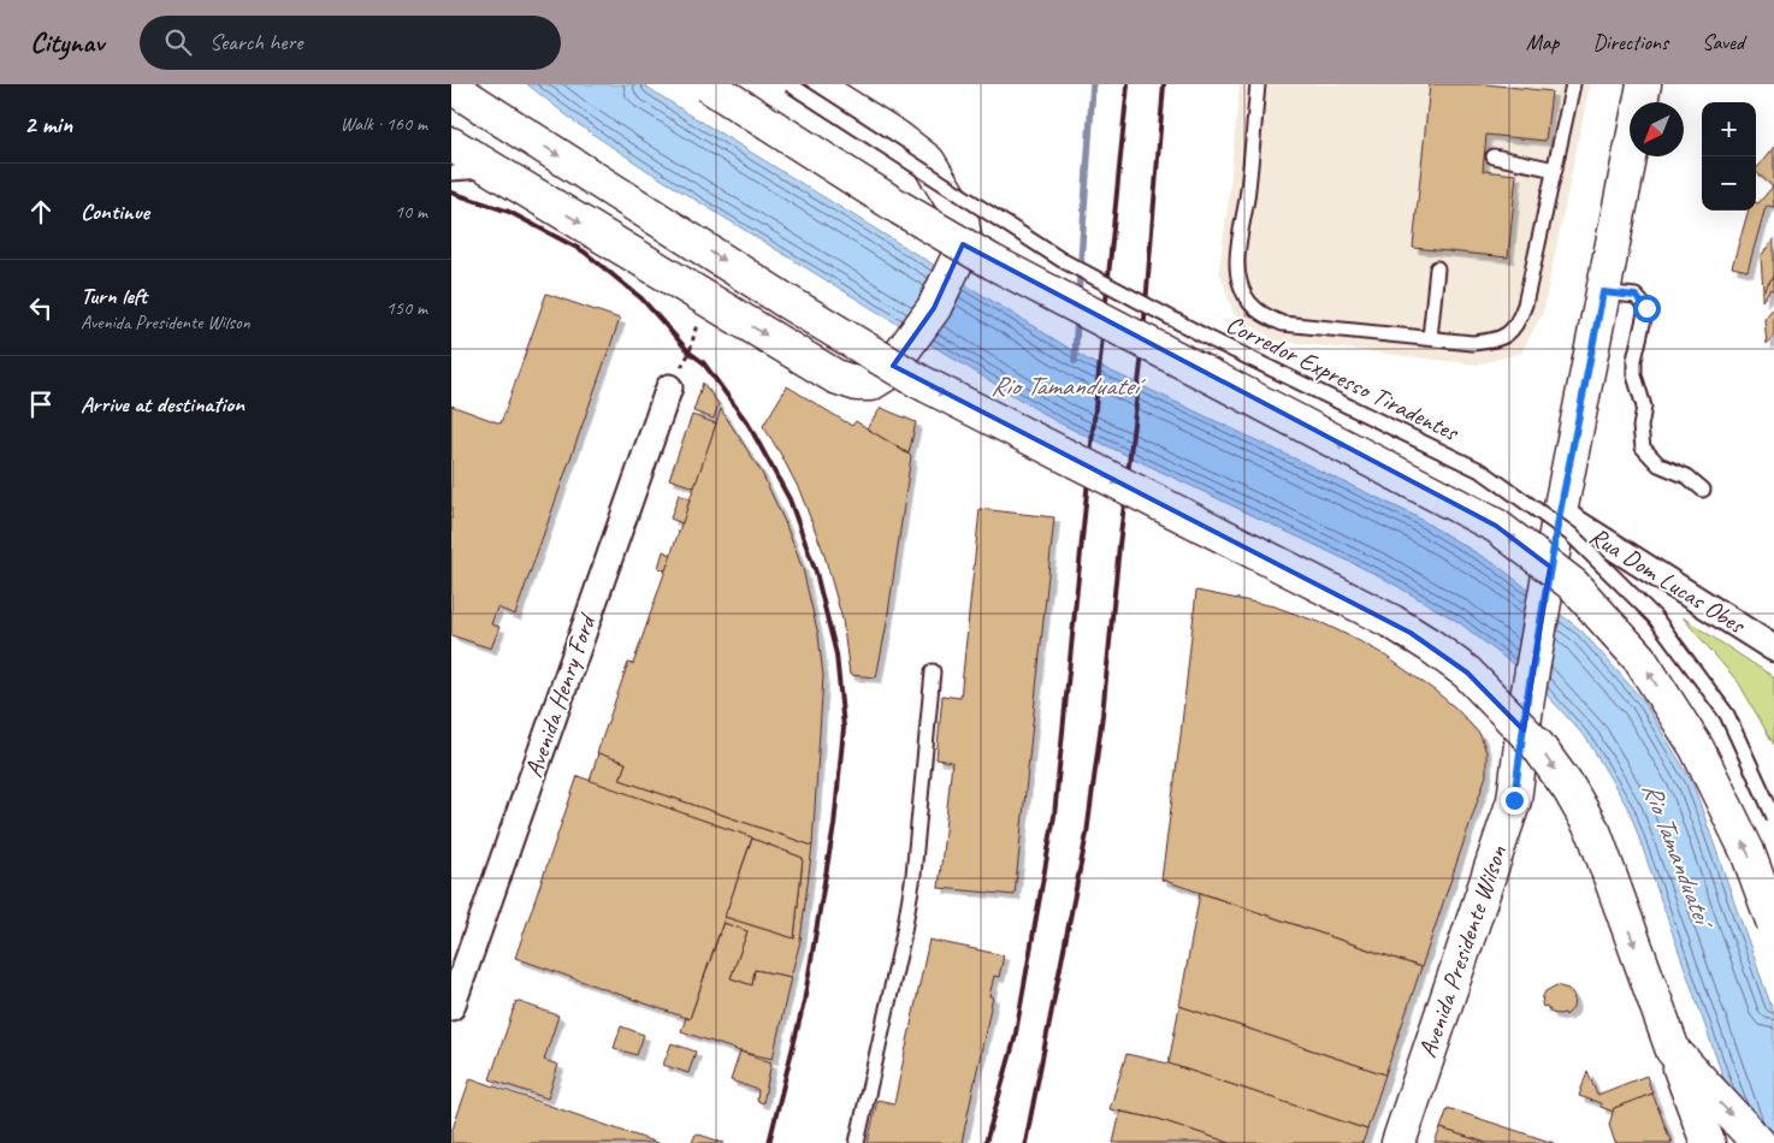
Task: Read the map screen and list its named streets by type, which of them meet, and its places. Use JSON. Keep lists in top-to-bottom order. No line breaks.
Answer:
{"streets":{"main road":["Avenida Presidente Wilson"],"street":["Rua Dom Lucas Obes","Avenida Henry Ford"],"lane":["Corredor Expresso Tiradentes"]},"crossings":[["Rua Dom Lucas Obes","Avenida Presidente Wilson"]],"water":["Rio Tamanduateí"],"north":"bottom left","page":{"header":"Citynav","search":"Search here","nav":["Map","Directions","Saved"],"heading":["2 min","Walk · 160 m"],"map_buttons":["+","−"],"list":[["Continue","10 m"],["Turn left","Avenida Presidente Wilson","150 m"],"Arrive at destination"]}}
